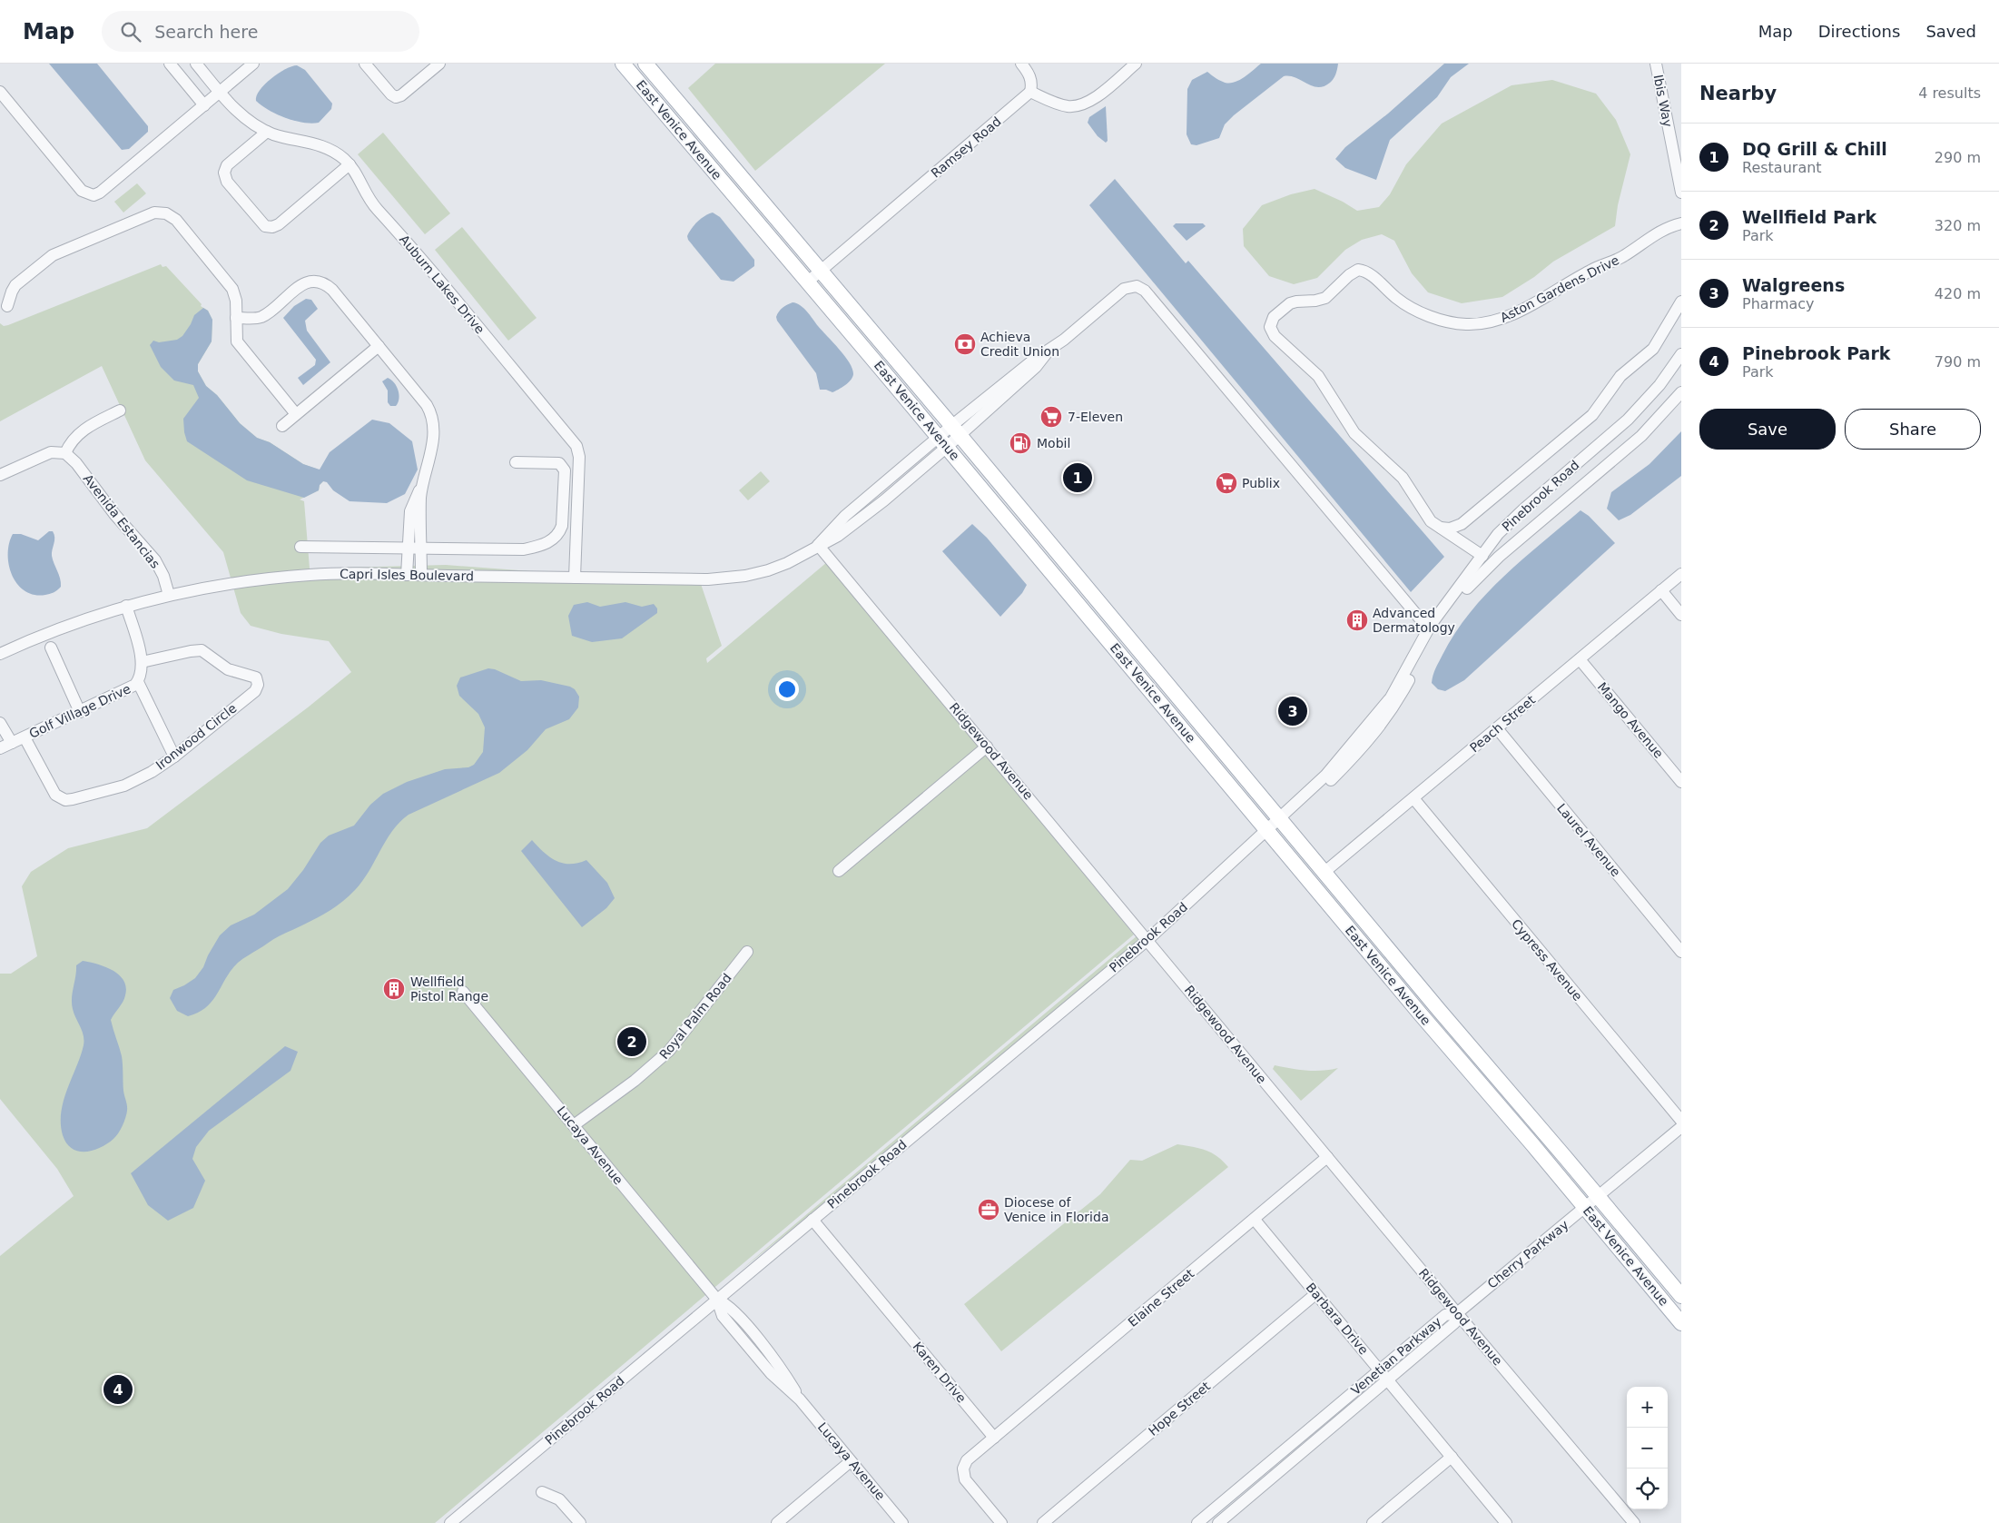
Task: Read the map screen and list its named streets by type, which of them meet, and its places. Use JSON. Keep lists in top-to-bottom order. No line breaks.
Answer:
{"streets":{"main road":["East Venice Avenue"],"street":["Ibis Way","Ramsey Road","Auburn Lakes Drive","Aston Gardens Drive","Pinebrook Road","Avenida Estancias","Capri Isles Boulevard","Golf Village Drive","Mango Avenue","Peach Street","Ironwood Circle","Ridgewood Avenue","Laurel Avenue","Cypress Avenue","Royal Palm Road","Lucaya Avenue","Cherry Parkway","Elaine Street","Barbara Drive","Venetian Parkway","Karen Drive","Hope Street"]},"crossings":[["East Venice Avenue","Ramsey Road"],["East Venice Avenue","Pinebrook Road"],["East Venice Avenue","Capri Isles Boulevard"],["East Venice Avenue","Peach Street"],["East Venice Avenue","Cherry Parkway"],["Auburn Lakes Drive","Capri Isles Boulevard"],["Aston Gardens Drive","Pinebrook Road"],["Pinebrook Road","Capri Isles Boulevard"],["Pinebrook Road","Ridgewood Avenue"],["Pinebrook Road","Lucaya Avenue"],["Pinebrook Road","Karen Drive"],["Avenida Estancias","Capri Isles Boulevard"],["Capri Isles Boulevard","Golf Village Drive"],["Capri Isles Boulevard","Ridgewood Avenue"],["Golf Village Drive","Ironwood Circle"],["Mango Avenue","Peach Street"],["Peach Street","Laurel Avenue"],["Peach Street","Cypress Avenue"],["Ridgewood Avenue","Cherry Parkway"],["Ridgewood Avenue","Elaine Street"],["Ridgewood Avenue","Venetian Parkway"],["Royal Palm Road","Lucaya Avenue"],["Cherry Parkway","Venetian Parkway"],["Elaine Street","Barbara Drive"],["Elaine Street","Karen Drive"],["Barbara Drive","Venetian Parkway"],["Barbara Drive","Hope Street"]],"places":{"bank":["Achieva Credit Union"],"supermarket":["7-Eleven","Publix"],"fuel station":["Mobil"],"building":["Advanced Dermatology","Wellfield Pistol Range"],"office":["Diocese of Venice in Florida"]},"page":{"header":"Map","search":"Search here","nav":["Map","Directions","Saved"],"heading":["Nearby","4 results"],"list":[{"mark":"1","name":"DQ Grill & Chill","note":"Restaurant","value":"290 m"},{"mark":"2","name":"Wellfield Park","note":"Park","value":"320 m"},{"mark":"3","name":"Walgreens","note":"Pharmacy","value":"420 m"},{"mark":"4","name":"Pinebrook Park","note":"Park","value":"790 m"}],"buttons":["Save","Share"],"pins":["1","3","2","4"],"map_buttons":["+","−"]}}
